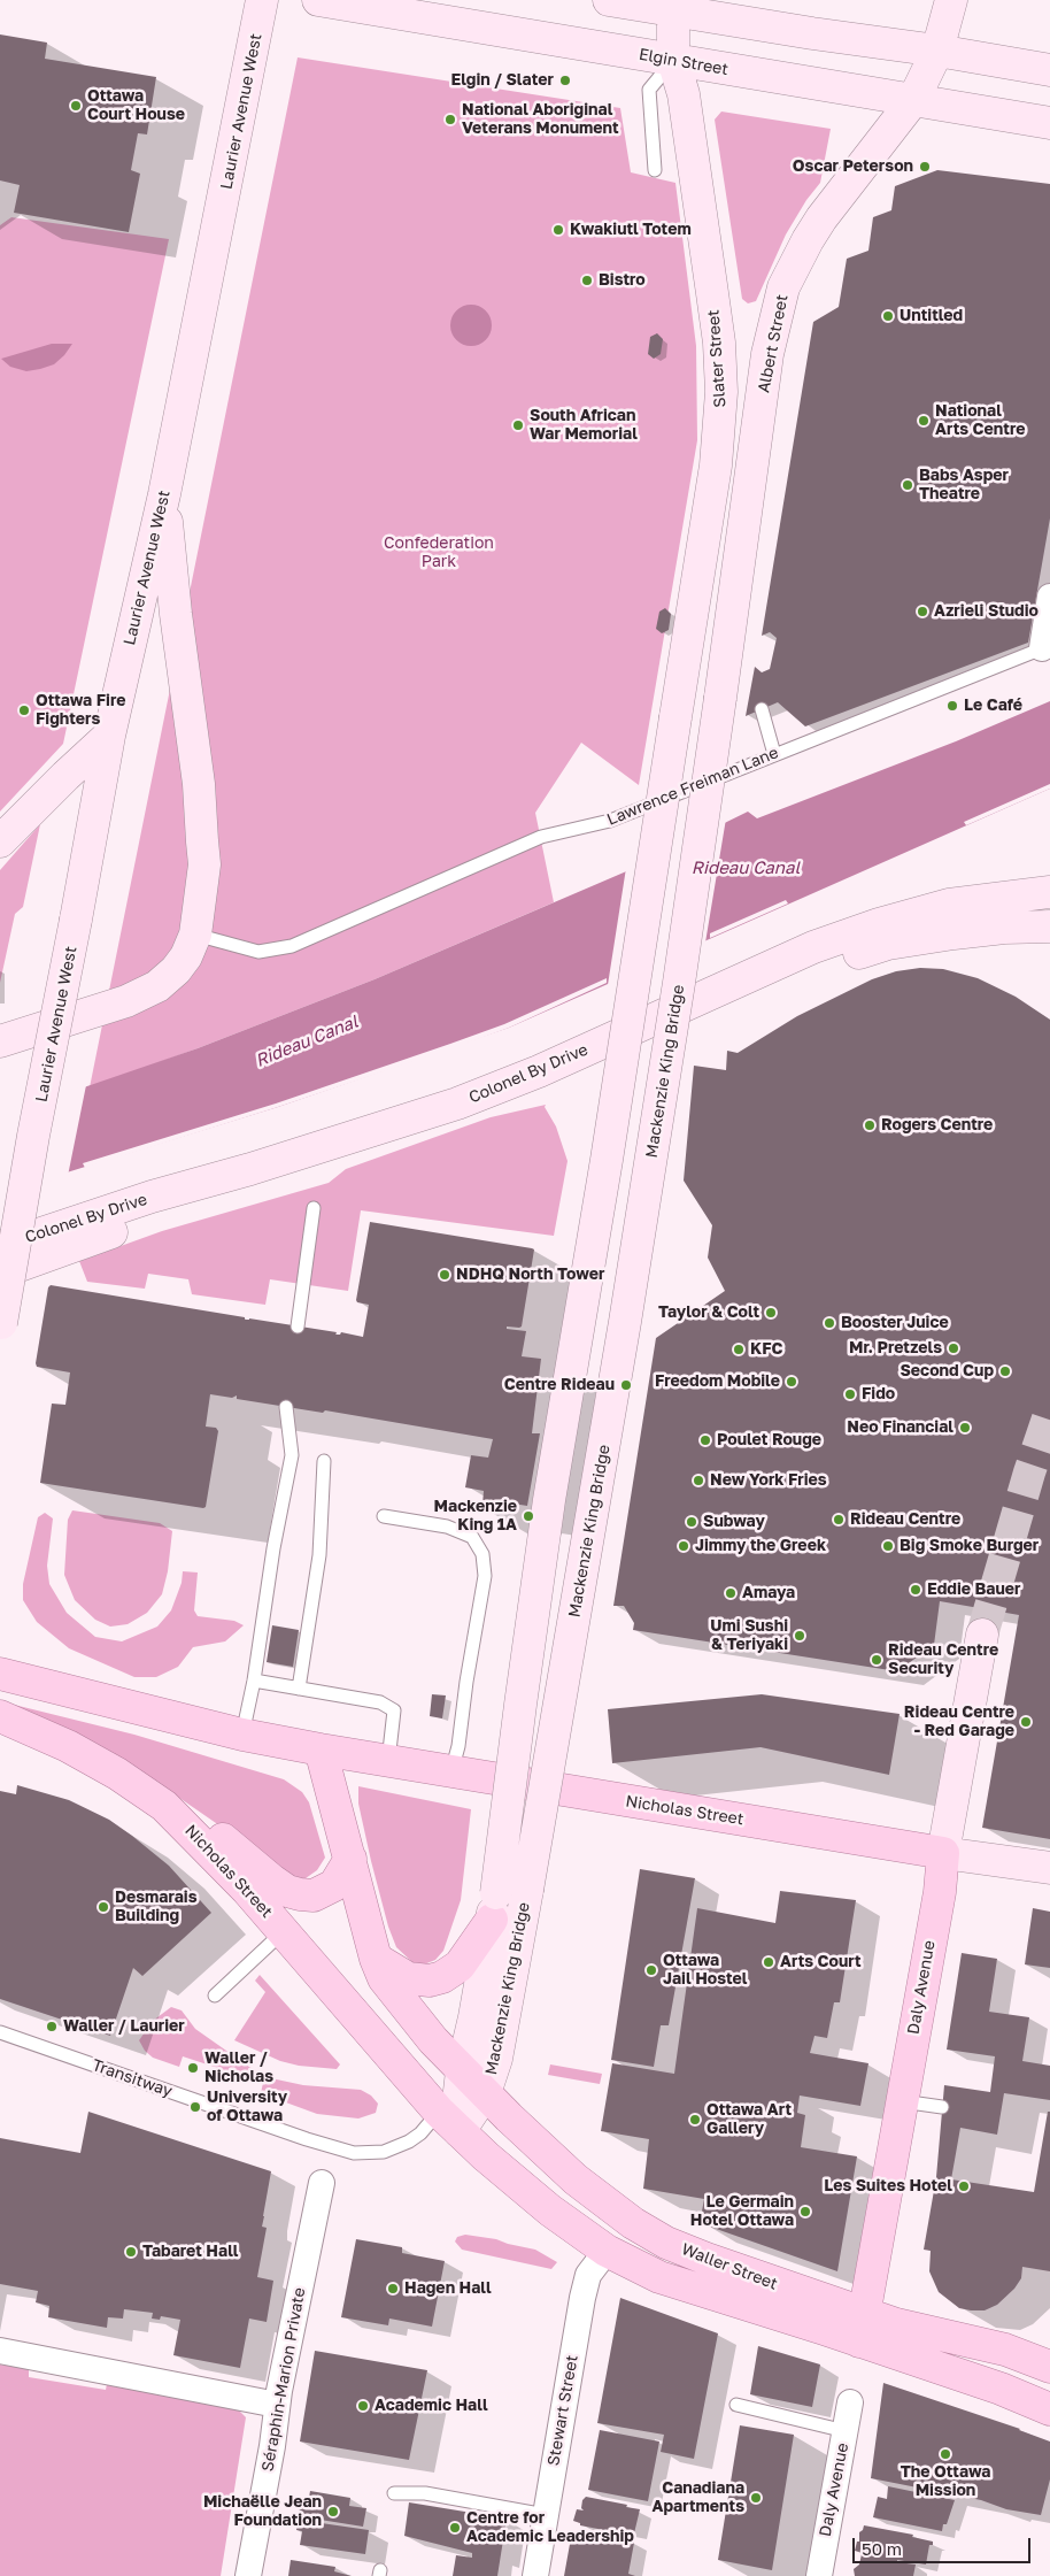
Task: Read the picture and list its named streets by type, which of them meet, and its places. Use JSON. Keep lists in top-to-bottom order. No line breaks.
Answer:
{"streets":{"main road":["Elgin Street","Laurier Avenue West","Albert Street","Slater Street","Mackenzie King Bridge","Colonel By Drive","Nicholas Street","Daly Avenue","Waller Street"],"street":["Lawrence Freiman Lane","Séraphin-Marion Private","Stewart Street"],"lane":["Transitway"]},"crossings":[["Elgin Street","Albert Street"],["Elgin Street","Slater Street"],["Albert Street","Mackenzie King Bridge"],["Slater Street","Mackenzie King Bridge"],["Mackenzie King Bridge","Nicholas Street"],["Mackenzie King Bridge","Transitway"],["Mackenzie King Bridge","Waller Street"],["Nicholas Street","Daly Avenue"],["Nicholas Street","Transitway"],["Nicholas Street","Waller Street"],["Daly Avenue","Waller Street"],["Transitway","Waller Street"],["Waller Street","Stewart Street"]],"water":["Rideau Canal"],"parks":["Confederation Park"],"places":["Elgin / Slater","Ottawa Court House","National Aboriginal Veterans Monument","Oscar Peterson","Kwakiutl Totem","Bistro","Untitled","National Arts Centre","South African War Memorial","Babs Asper Theatre","Azrieli Studio","Le Café","Ottawa Fire Fighters","Rogers Centre","NDHQ North Tower","Taylor & Colt","Booster Juice","Mr. Pretzels","KFC","Second Cup","Freedom Mobile","Centre Rideau","Fido","Neo Financial","Poulet Rouge","New York Fries","Mackenzie King 1A","Rideau Centre","Subway","Jimmy the Greek","Big Smoke Burger","Eddie Bauer","Amaya","Umi Sushi & Teriyaki","Rideau Centre Security","Rideau Centre - Red Garage","Desmarais Building","Arts Court","Ottawa Jail Hostel","Waller / Laurier","Waller / Nicholas","University of Ottawa","Ottawa Art Gallery","Les Suites Hotel","Le Germain Hotel Ottawa","Tabaret Hall","Hagen Hall","Academic Hall","The Ottawa Mission","Canadiana Apartments","Michaëlle Jean Foundation","Centre for Academic Leadership"],"scale_bar":"50 m"}
